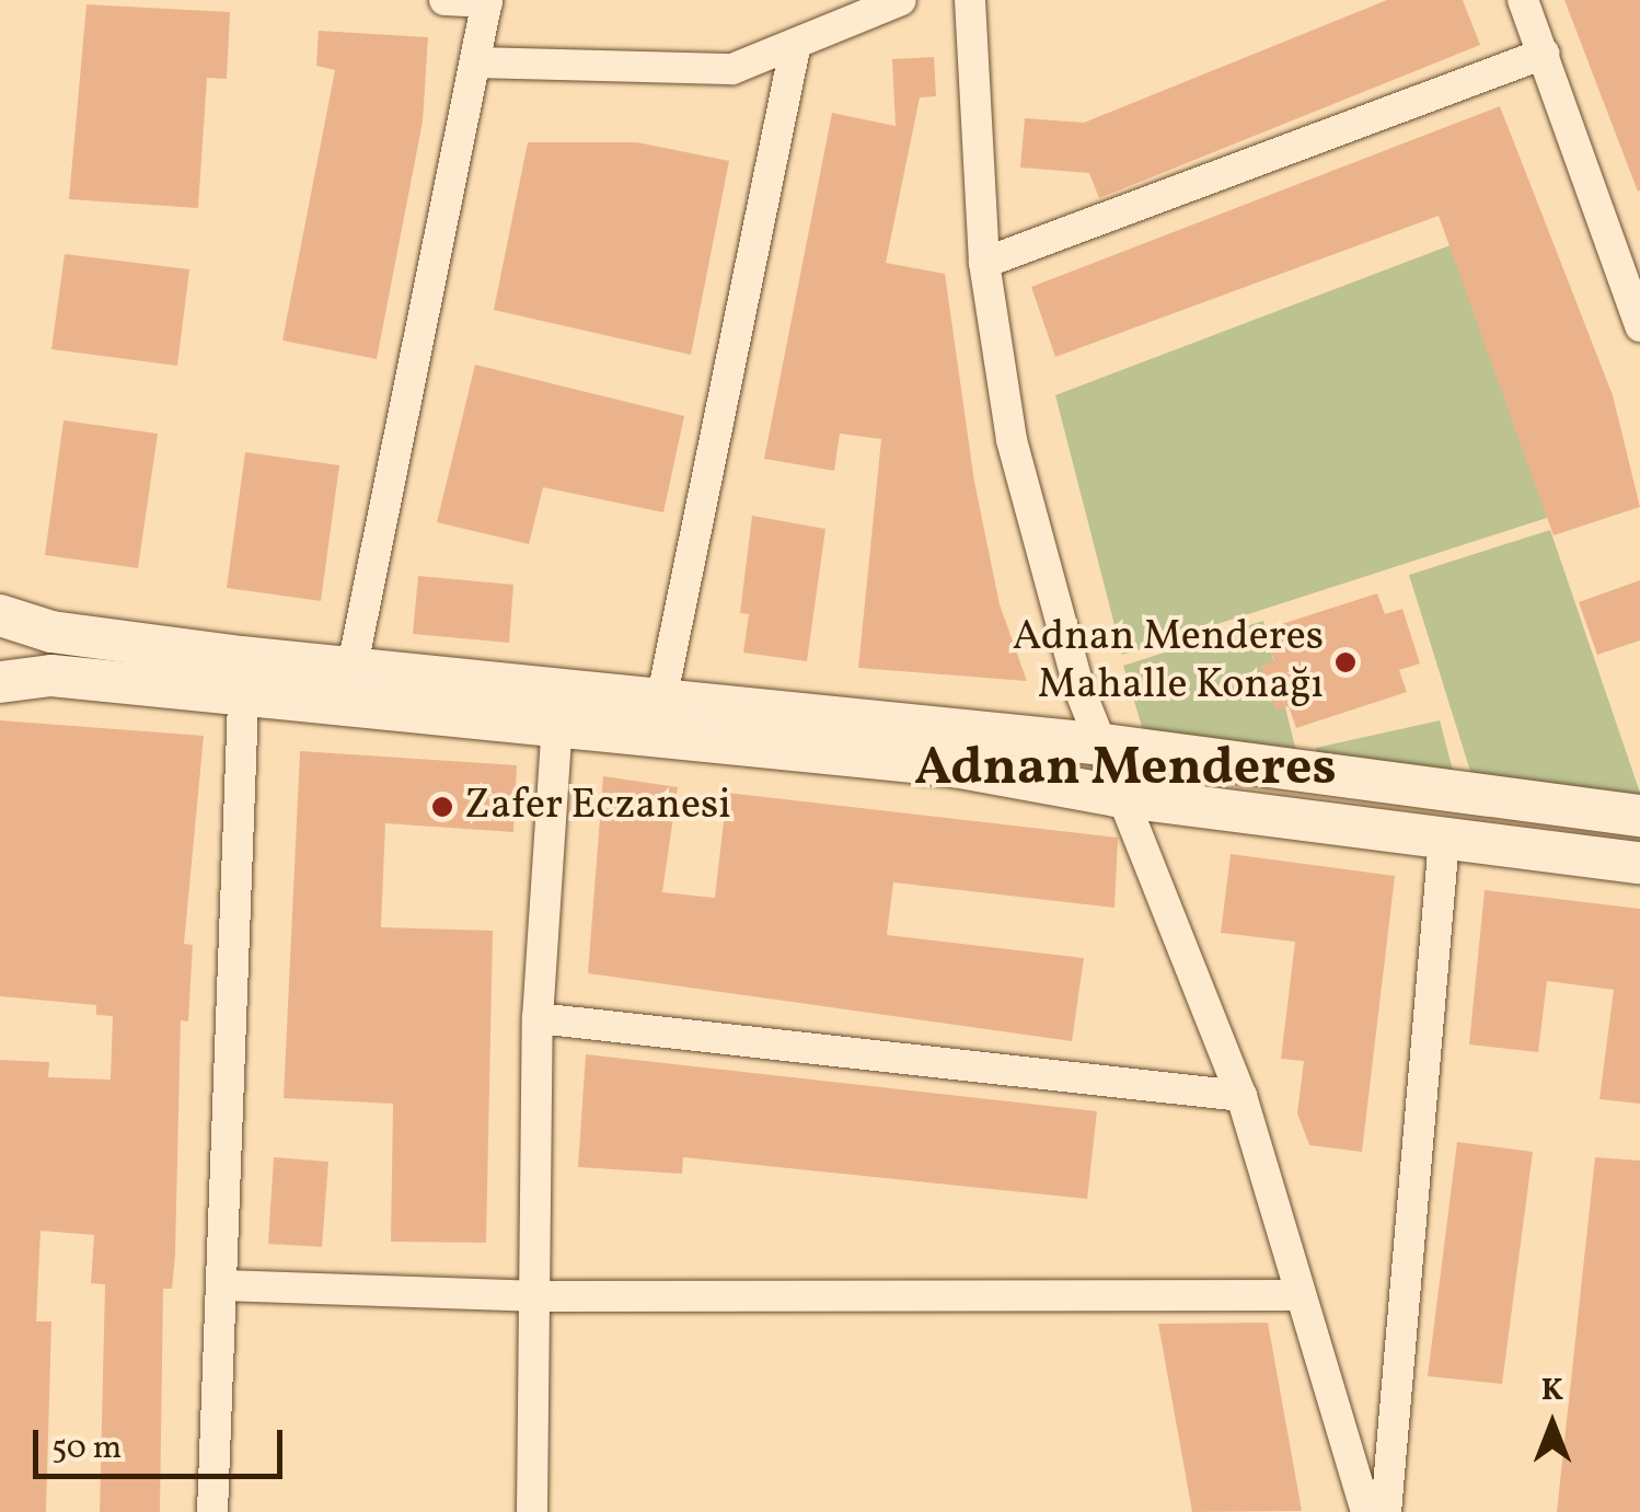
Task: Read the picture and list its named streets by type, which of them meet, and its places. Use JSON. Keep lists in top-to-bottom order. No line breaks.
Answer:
{"districts":["Adnan Menderes"],"places":["Adnan Menderes Mahalle Konağı","Zafer Eczanesi"],"scale_bar":"50 m","north":"top"}
